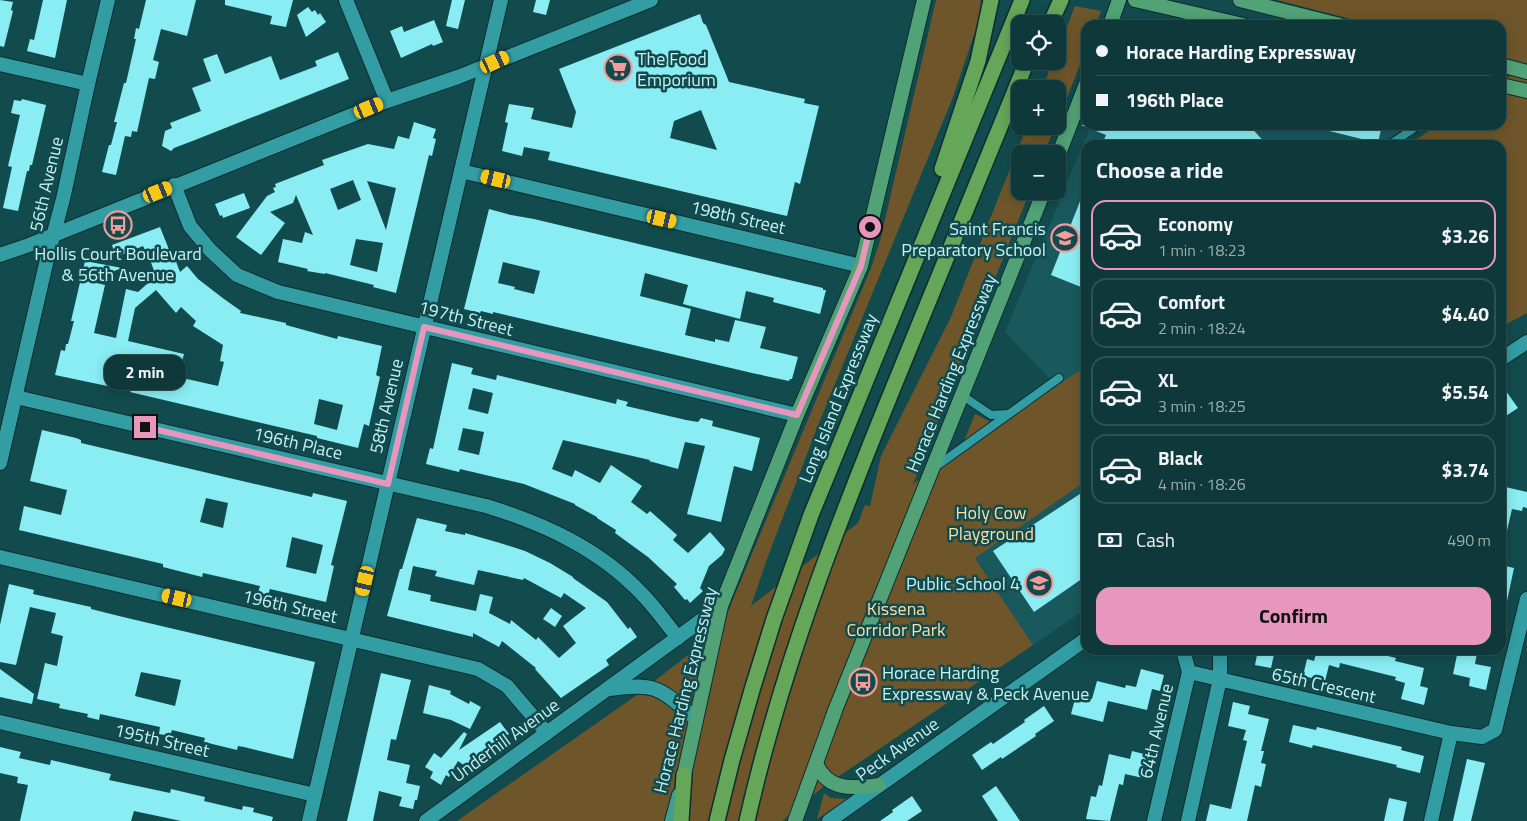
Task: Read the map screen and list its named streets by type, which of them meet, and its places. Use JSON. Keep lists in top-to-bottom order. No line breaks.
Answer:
{"streets":{"highway":["Long Island Expressway"],"main road":["Horace Harding Expressway"],"street":["56th Avenue","198th Street","197th Street","58th Avenue","196th Place","196th Street","65th Crescent","64th Avenue","195th Street","Underhill Avenue","Peck Avenue"]},"crossings":[["56th Avenue","196th Place"],["198th Street","Horace Harding Expressway"],["198th Street","58th Avenue"],["197th Street","Horace Harding Expressway"],["197th Street","58th Avenue"],["Horace Harding Expressway","Underhill Avenue"],["58th Avenue","196th Place"],["58th Avenue","196th Street"],["58th Avenue","195th Street"],["196th Place","Underhill Avenue"],["196th Street","Underhill Avenue"],["65th Crescent","64th Avenue"]],"parks":["Holy Cow Playground","Kissena Corridor Park"],"places":{"supermarket":["The Food Emporium"],"bus stop":["Hollis Court Boulevard & 56th Avenue","Horace Harding Expressway & Peck Avenue"],"school or university":["Saint Francis Preparatory School","Public School 4"]},"page":{"map_buttons":["+","−"],"banner":["Horace Harding Expressway","196th Place"],"heading":"Choose a ride","list":[{"name":"Economy","note":"1 min · 18:23","value":"$3.26"},{"name":"Comfort","note":"2 min · 18:24","value":"$4.40"},{"name":"XL","note":"3 min · 18:25","value":"$5.54"},{"name":"Black","note":"4 min · 18:26","value":"$3.74"}],"bubble":"2 min","pay":["Cash","490 m"],"buttons":"Confirm"}}
